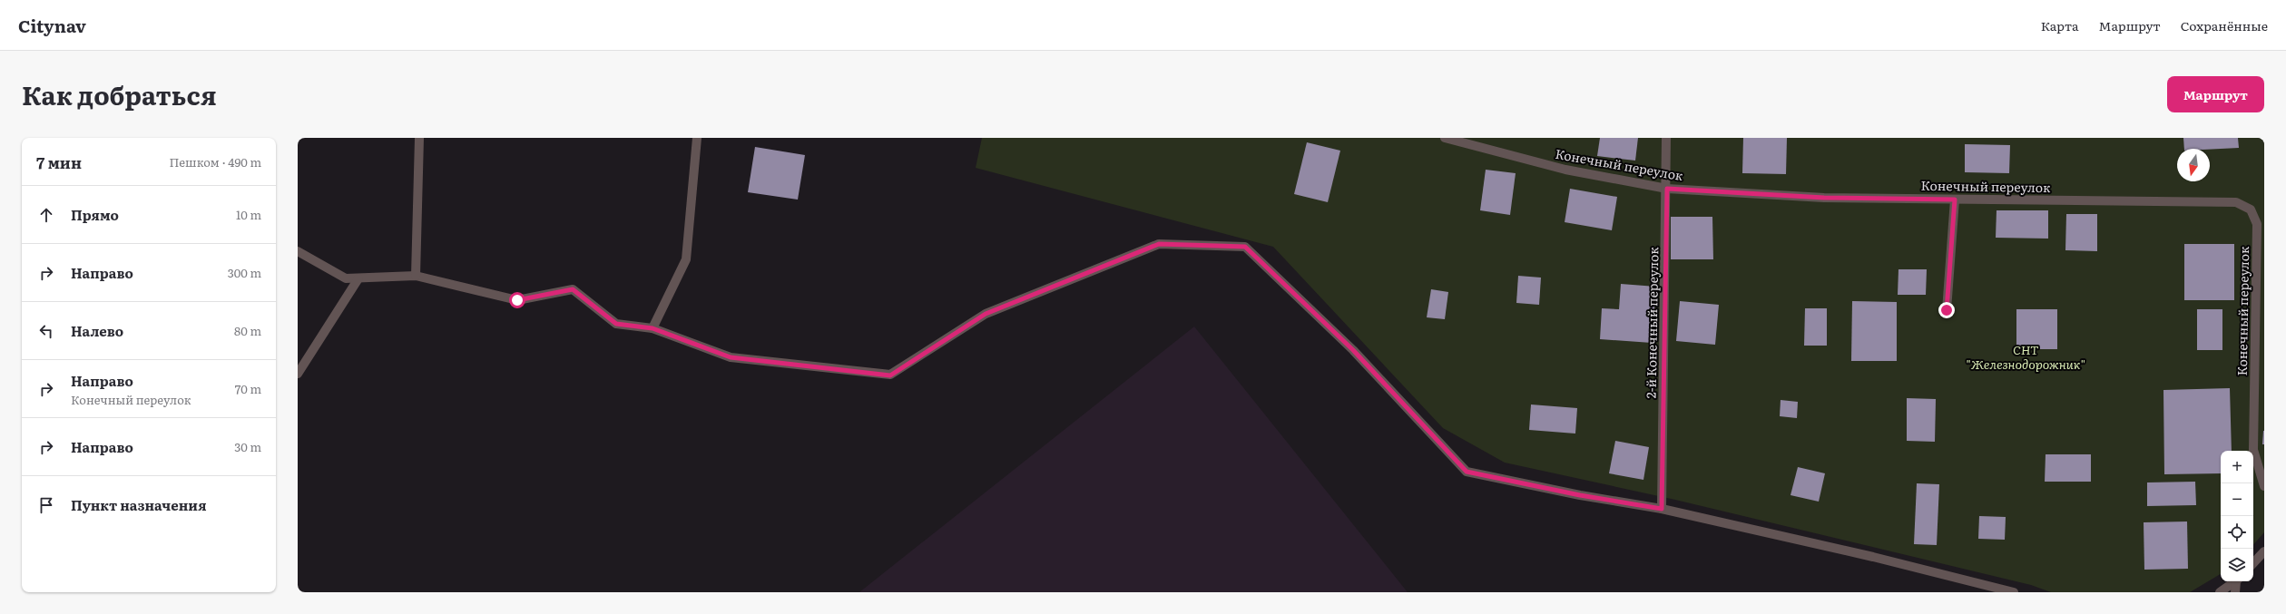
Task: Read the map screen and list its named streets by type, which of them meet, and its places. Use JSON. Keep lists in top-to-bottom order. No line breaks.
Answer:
{"streets":{"street":["Конечный переулок","2-й Конечный переулок"]},"crossings":[["Конечный переулок","2-й Конечный переулок"]],"parks":["СНТ \"Железнодорожник\""],"north":"bottom","page":{"header":"Citynav","nav":["Карта","Маршрут","Сохранённые"],"title":"Как добраться","buttons":"Маршрут","heading":["7 мин","Пешком · 490 m"],"list":[["Прямо","10 m"],["Направо","300 m"],["Налево","80 m"],["Направо","Конечный переулок","70 m"],["Направо","30 m"],"Пункт назначения"],"map_buttons":["+","−"]}}
